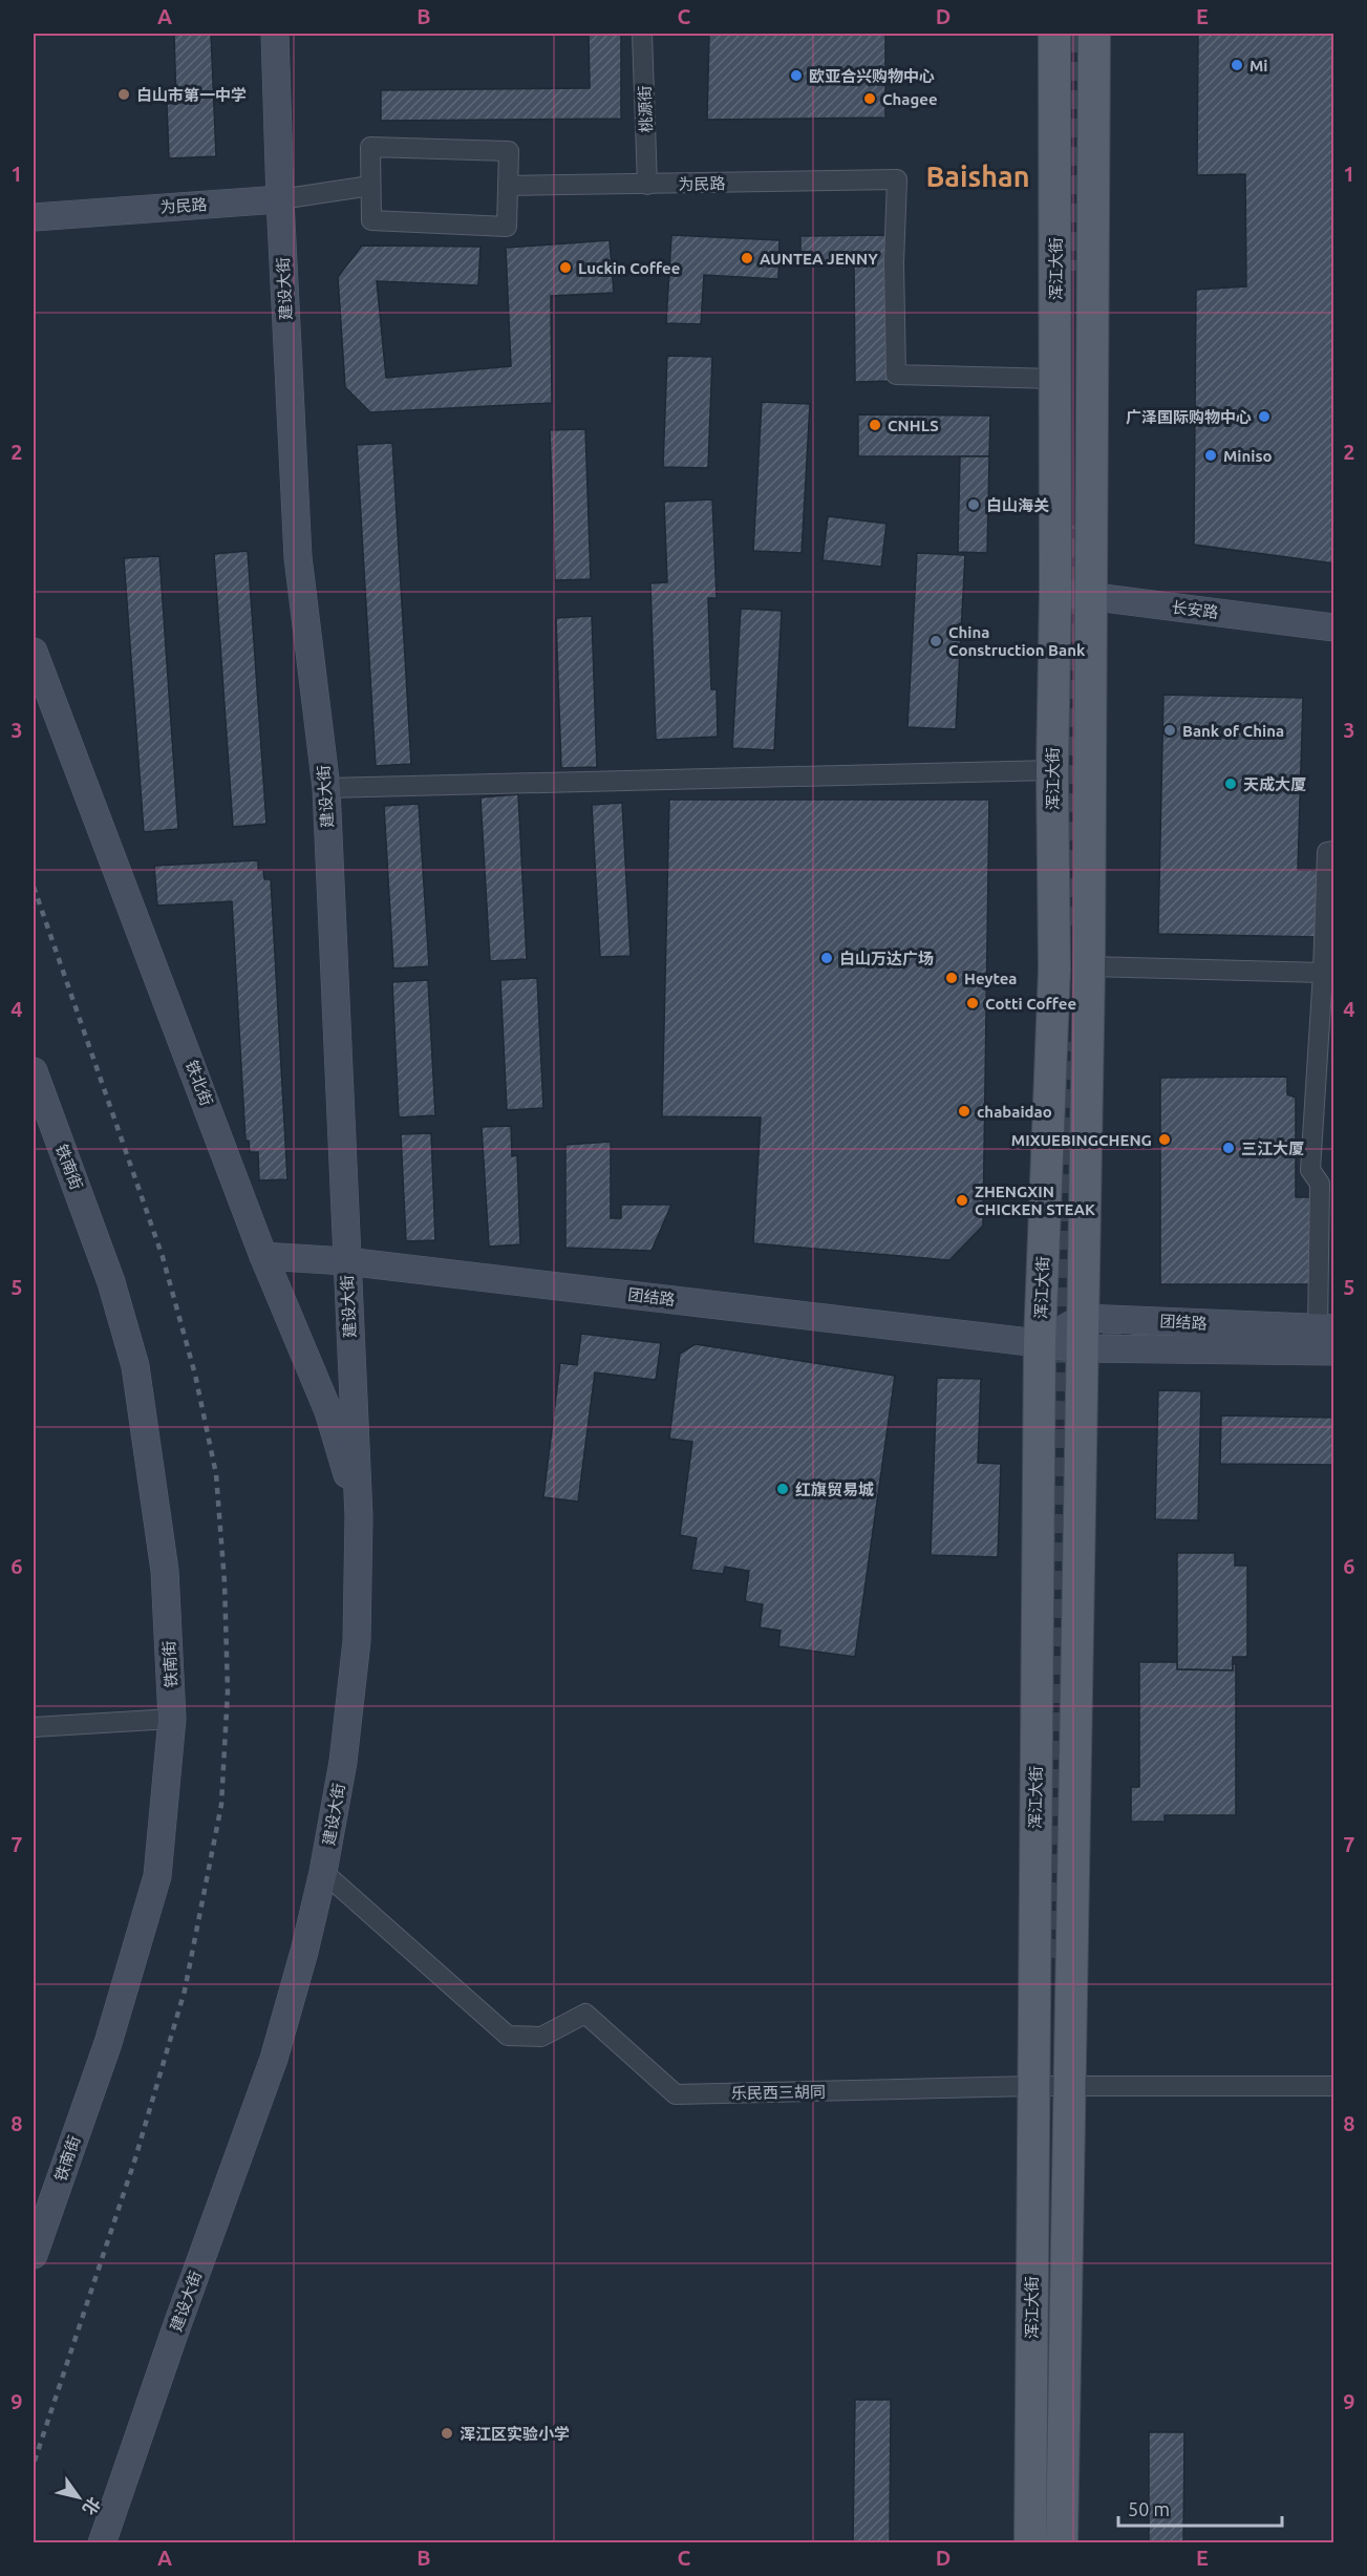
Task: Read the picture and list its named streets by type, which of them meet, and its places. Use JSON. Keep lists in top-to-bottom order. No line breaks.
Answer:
{"streets":{"main road":["浑江大街"],"street":["桃源街","为民路","建设大街","长安路","铁北街","铁南街","团结路","乐民西三胡同"]},"crossings":[["桃源街","为民路"],["为民路","浑江大街"],["为民路","建设大街"],["浑江大街","长安路"],["浑江大街","团结路"],["浑江大街","乐民西三胡同"],["建设大街","铁北街"],["建设大街","团结路"],["建设大街","乐民西三胡同"],["铁北街","团结路"]],"districts":["Baishan"],"places":["Mi","欧亚合兴购物中心","白山市第一中学","Chagee","AUNTEA JENNY","Luckin Coffee","广泽国际购物中心","CNHLS","Miniso","白山海关","China Construction Bank","Bank of China","天成大厦","白山万达广场","Heytea","Cotti Coffee","chabaidao","MIXUEBINGCHENG","三江大厦","ZHENGXIN CHICKEN STEAK","红旗贸易城","浑江区实验小学"],"scale_bar":"50 m","north":"bottom right","grid":{"columns":["A","B","C","D","E"],"rows":["1","2","3","4","5","6","7","8","9"]}}
